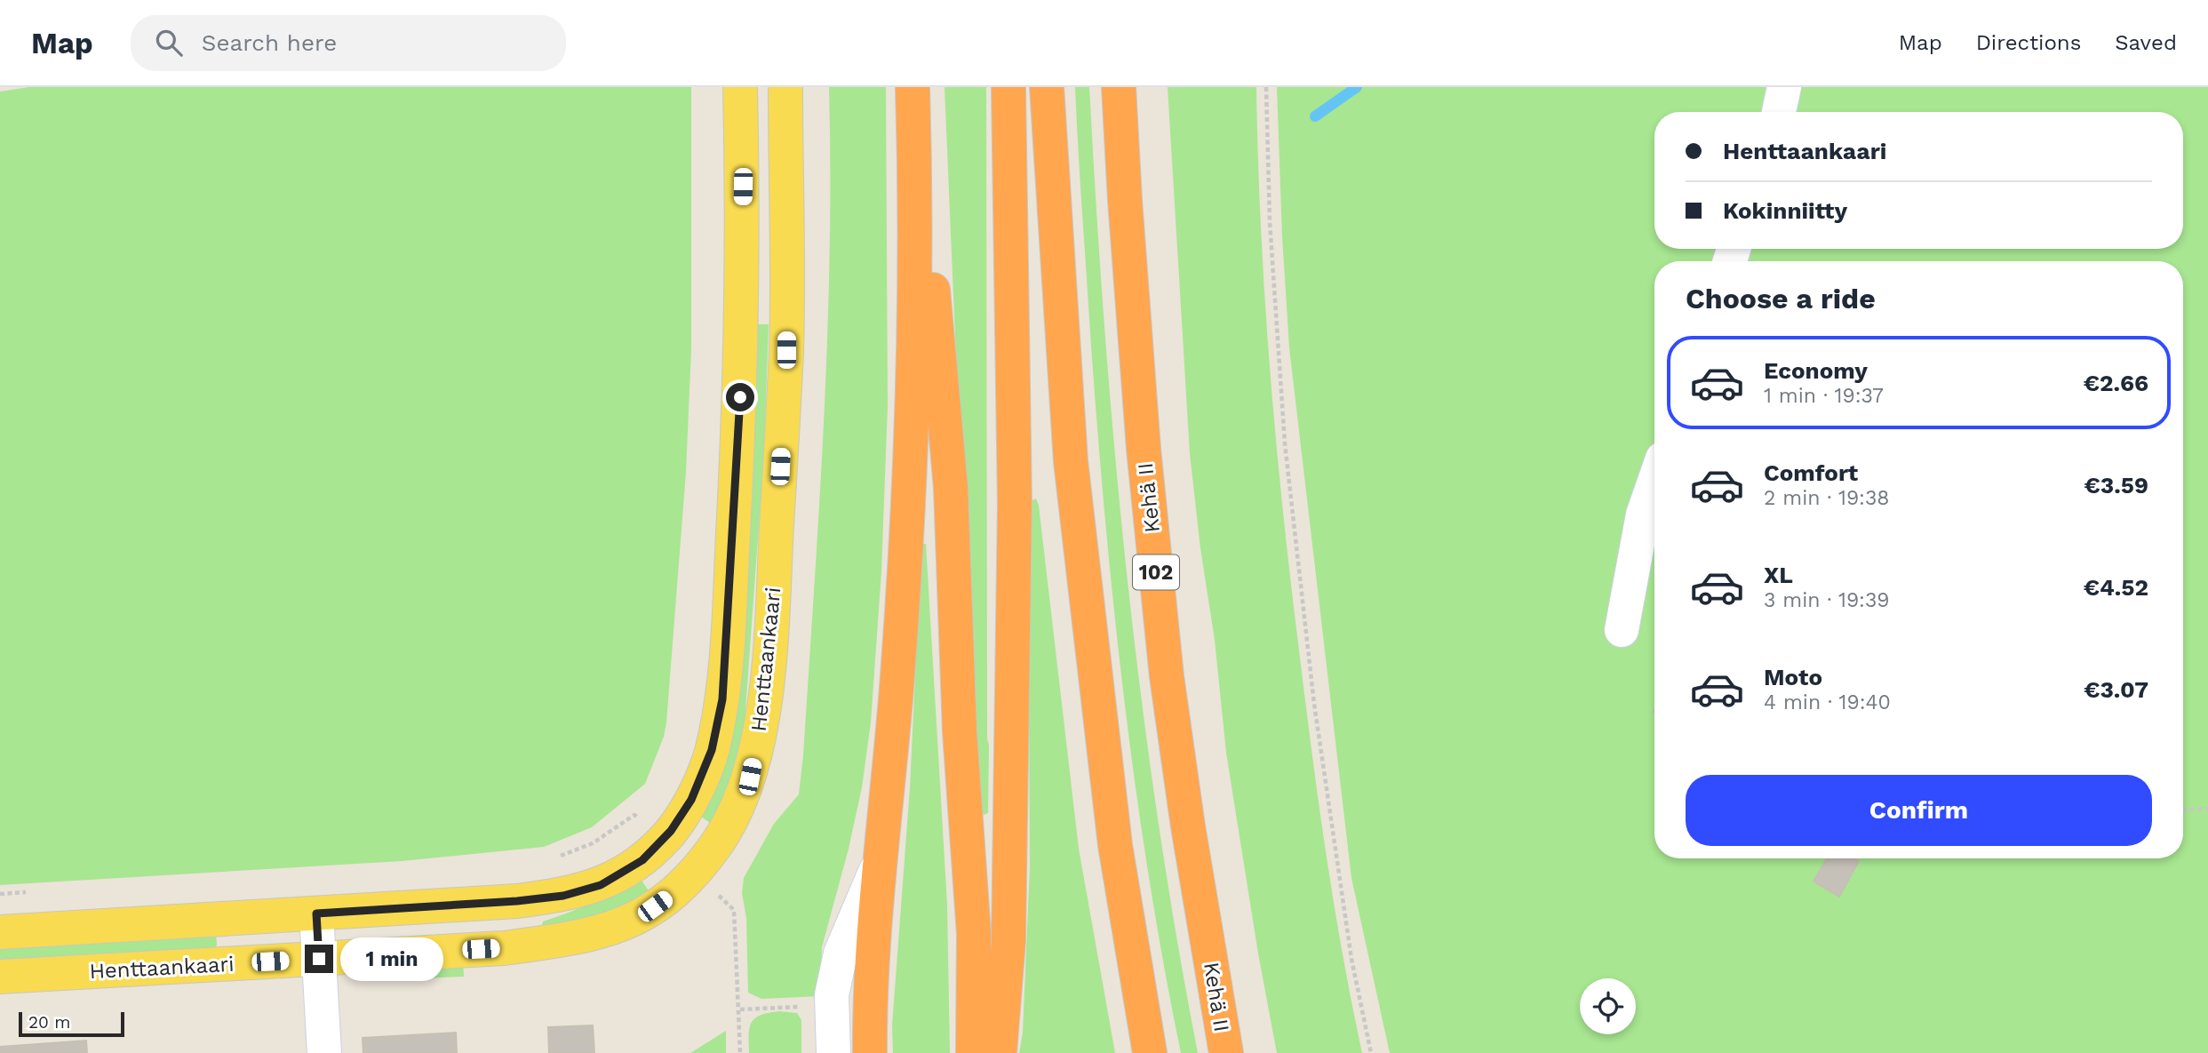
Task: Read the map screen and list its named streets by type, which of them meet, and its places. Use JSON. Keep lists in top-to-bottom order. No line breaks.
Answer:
{"streets":{"highway":["Kehä II","102"],"main road":["Henttaankaari"]},"scale_bar":"20 m","page":{"header":"Map","search":"Search here","nav":["Map","Directions","Saved"],"banner":["Henttaankaari","Kokinniitty"],"heading":"Choose a ride","list":[{"name":"Economy","note":"1 min · 19:37","value":"€2.66"},{"name":"Comfort","note":"2 min · 19:38","value":"€3.59"},{"name":"XL","note":"3 min · 19:39","value":"€4.52"},{"name":"Moto","note":"4 min · 19:40","value":"€3.07"}],"buttons":"Confirm","bubble":"1 min","scale":"20 m"}}
